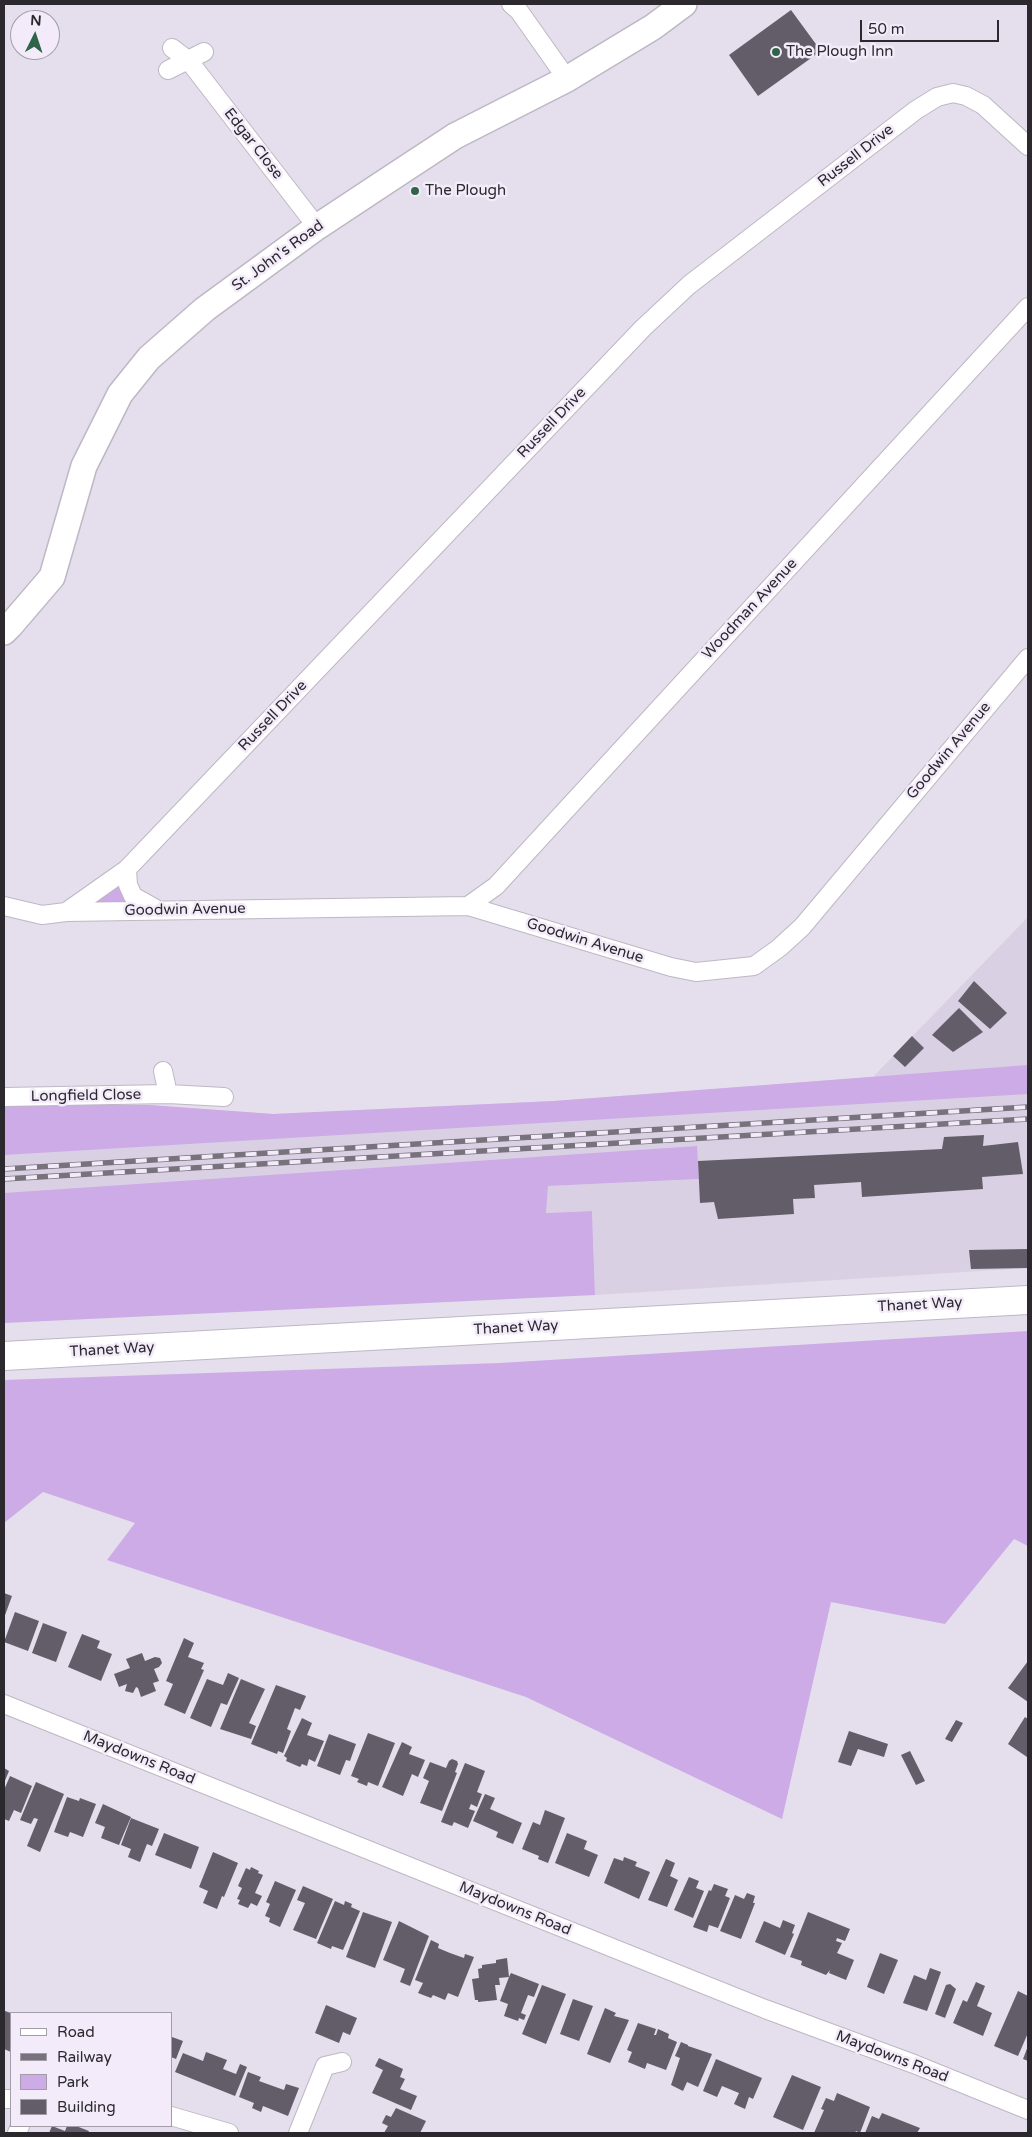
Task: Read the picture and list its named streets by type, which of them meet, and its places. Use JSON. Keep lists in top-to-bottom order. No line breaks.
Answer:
{"streets":{"main road":["St. John's Road","Thanet Way"],"street":["Edgar Close","Russell Drive","Woodman Avenue","Goodwin Avenue","Longfield Close","Maydowns Road"]},"crossings":[["Edgar Close","St. John's Road"],["Russell Drive","Goodwin Avenue"],["Woodman Avenue","Goodwin Avenue"]],"places":["The Plough Inn","The Plough"],"legend":["Road","Railway","Park","Building"],"scale_bar":"50 m","north":"top"}
